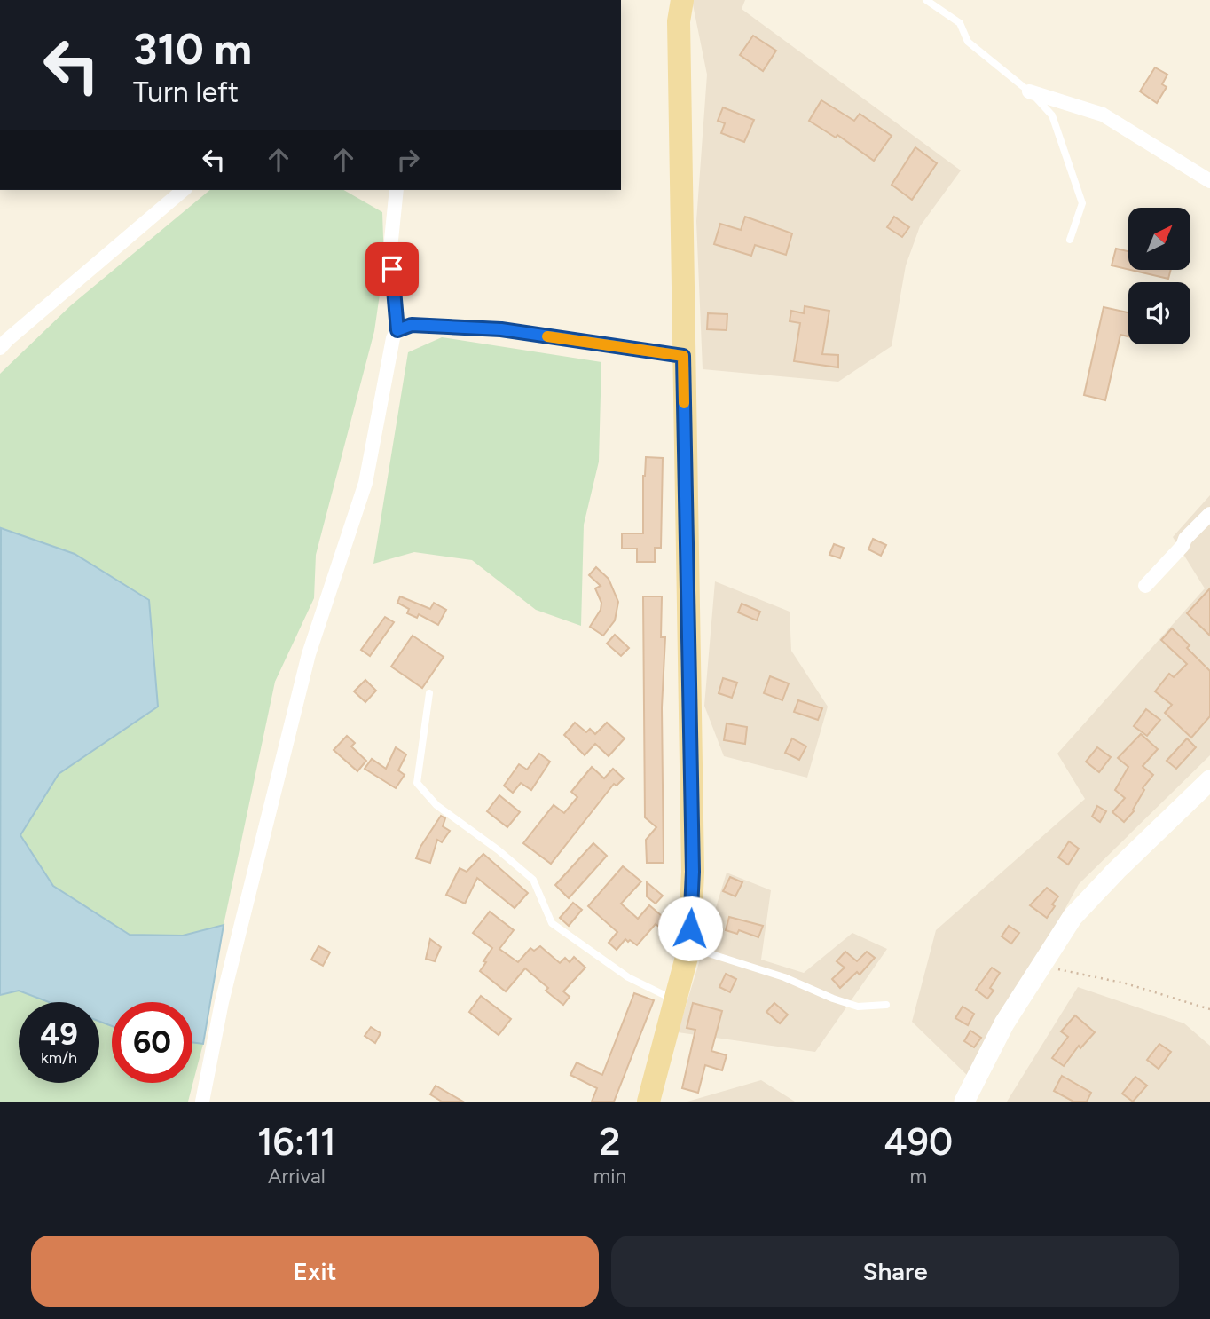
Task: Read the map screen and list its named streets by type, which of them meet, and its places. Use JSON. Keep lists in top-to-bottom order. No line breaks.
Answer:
{"north":"top right","page":{"turn":["310 m","Turn left"],"speed":"49 km/h","limit":"60","eta":["16:11","Arrival","2","min","490","m"],"buttons":["Exit","Share"]}}
